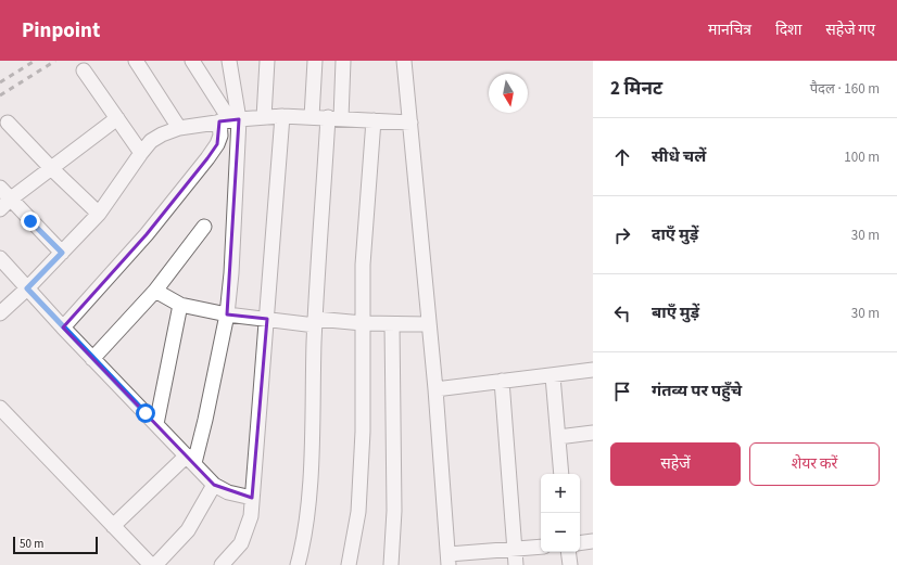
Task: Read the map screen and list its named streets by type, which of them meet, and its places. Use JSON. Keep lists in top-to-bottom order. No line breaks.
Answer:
{"scale_bar":"50 m","north":"bottom","page":{"header":"Pinpoint","nav":["मानचित्र","दिशा","सहेजे गए"],"heading":["2 मिनट","पैदल · 160 m"],"list":[["सीधे चलें","100 m"],["दाएँ मुड़ें","30 m"],["बाएँ मुड़ें","30 m"],"गंतव्य पर पहुँचे"],"buttons":["सहेजें","शेयर करें"],"map_buttons":["+","−"],"scale":"50 m"}}
